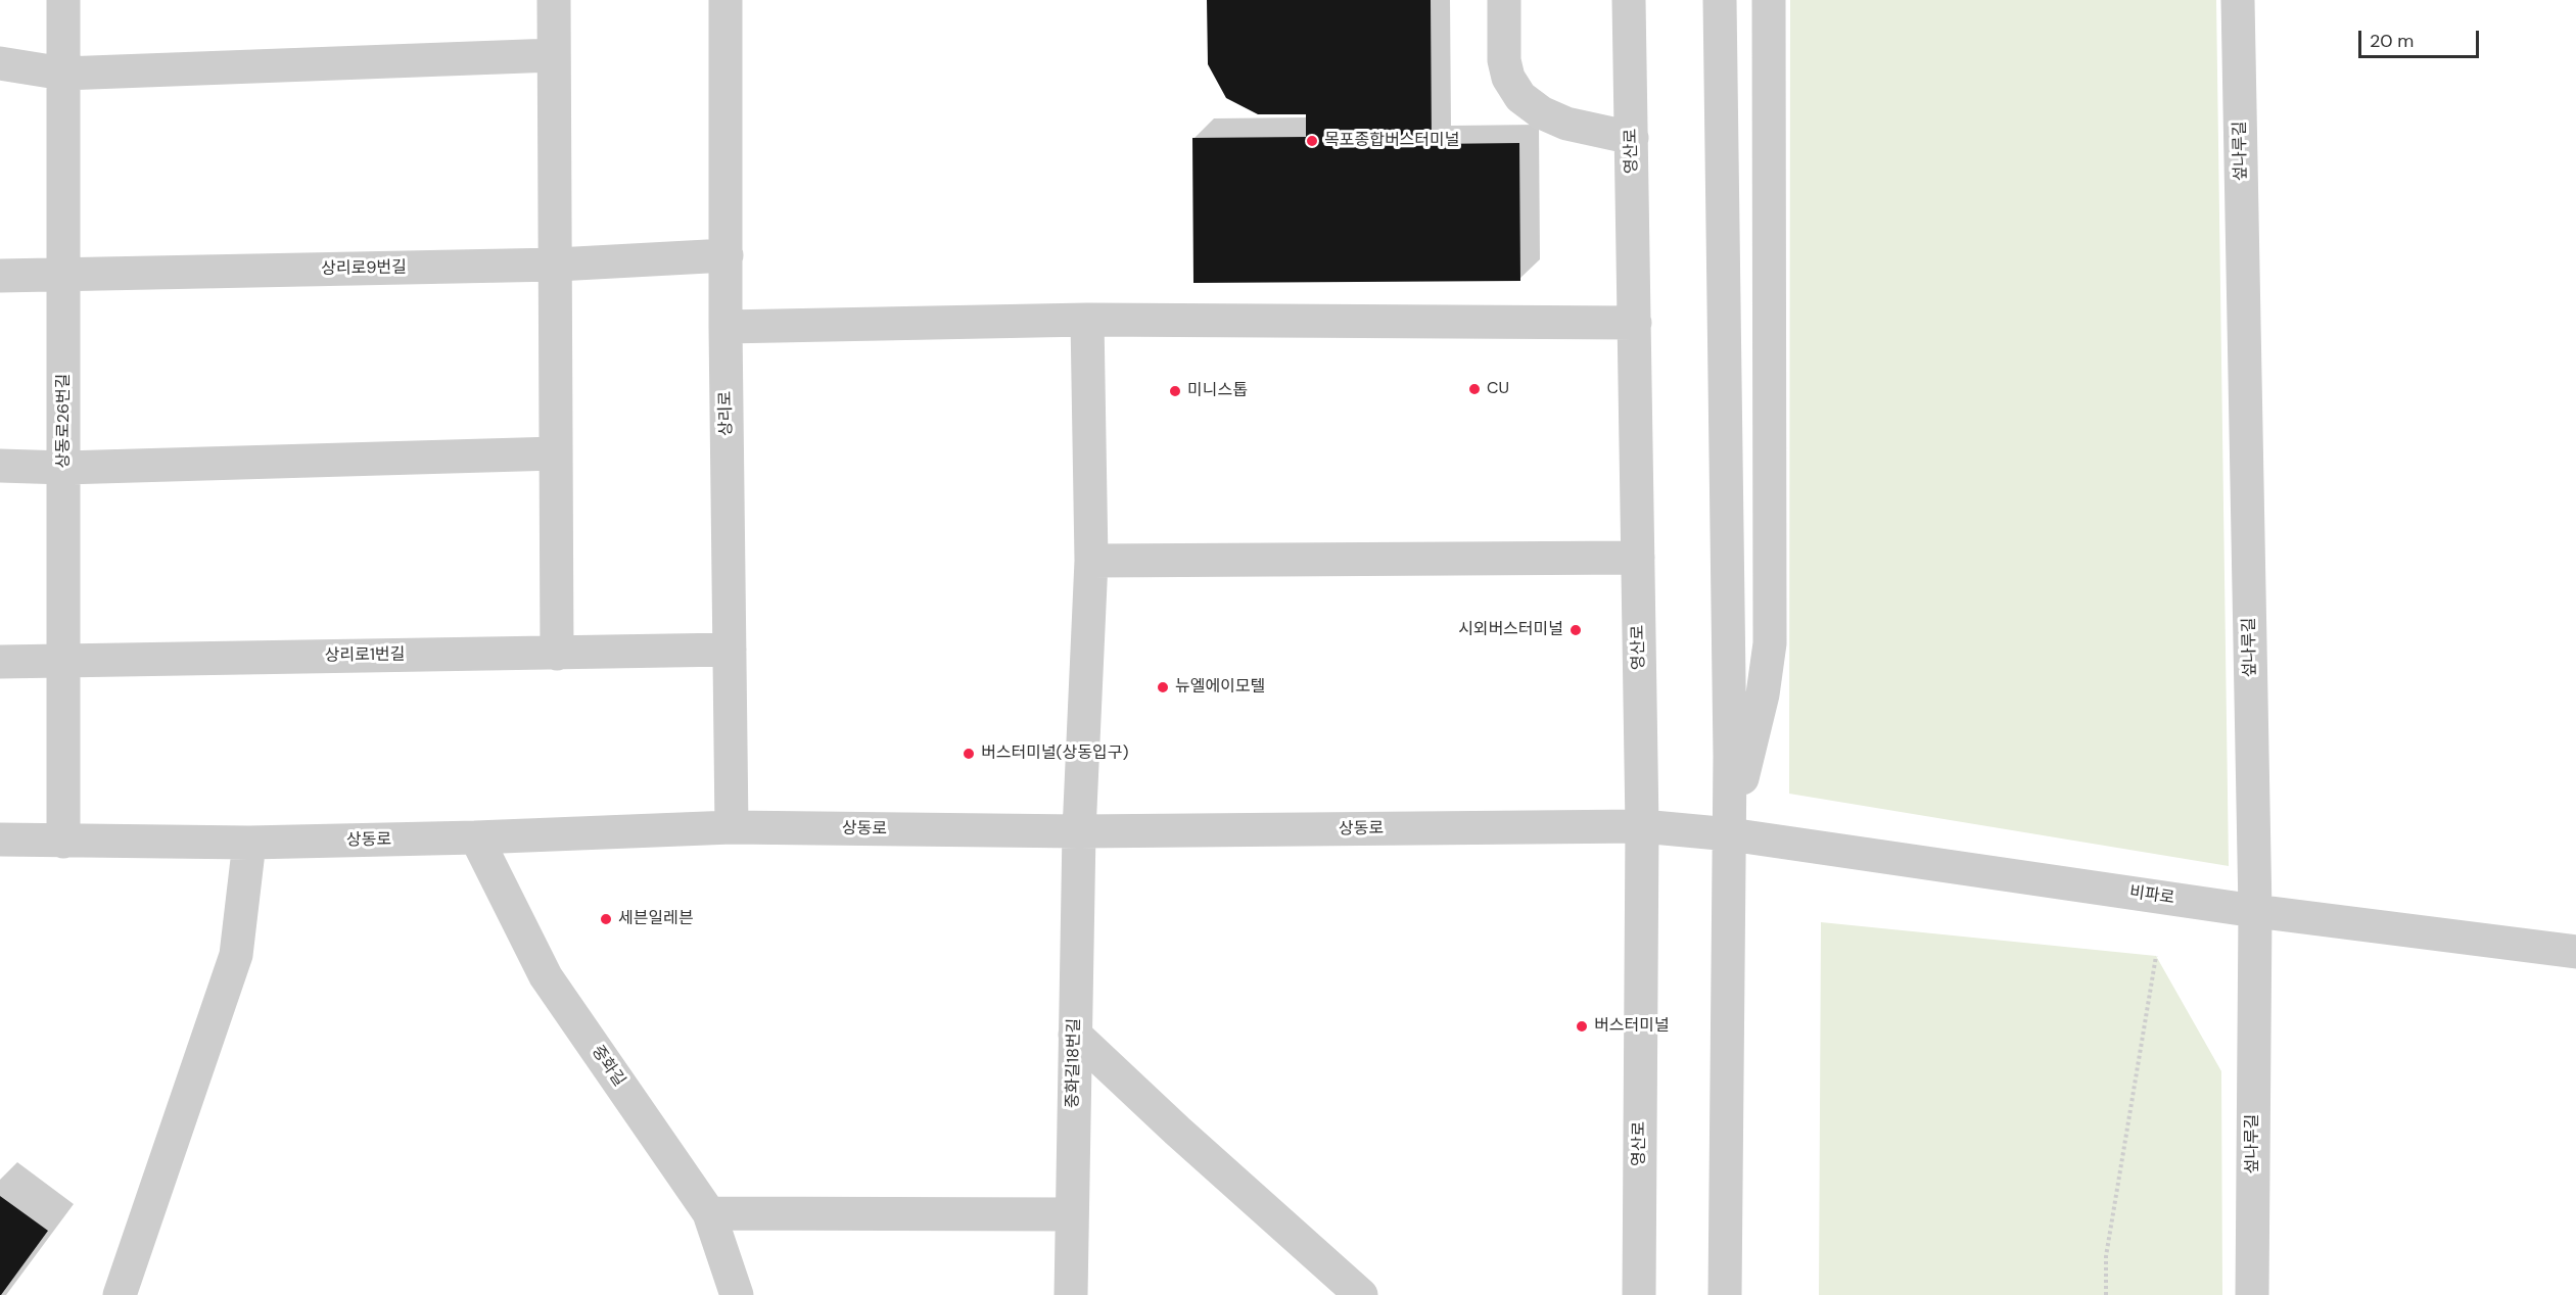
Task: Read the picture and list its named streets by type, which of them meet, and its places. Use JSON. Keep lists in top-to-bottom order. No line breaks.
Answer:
{"streets":{"street":["영산로","섶나루길","상리로9번길","상리로","상동로26번길","상리로1번길","상동로","비파로","중화길18번길","중화길"]},"crossings":[["영산로","상동로"],["섶나루길","비파로"],["상리로9번길","상리로"],["상리로9번길","상동로26번길"],["상리로","상리로1번길"],["상리로","상동로"],["상동로26번길","상리로1번길"],["상동로26번길","상동로"],["상동로","비파로"],["상동로","중화길18번길"],["상동로","중화길"]],"places":["목포종합버스터미널","CU","미니스톱","시외버스터미널","뉴엘에이모텔","버스터미널(상동입구)","세븐일레븐","버스터미널"],"scale_bar":"20 m"}
